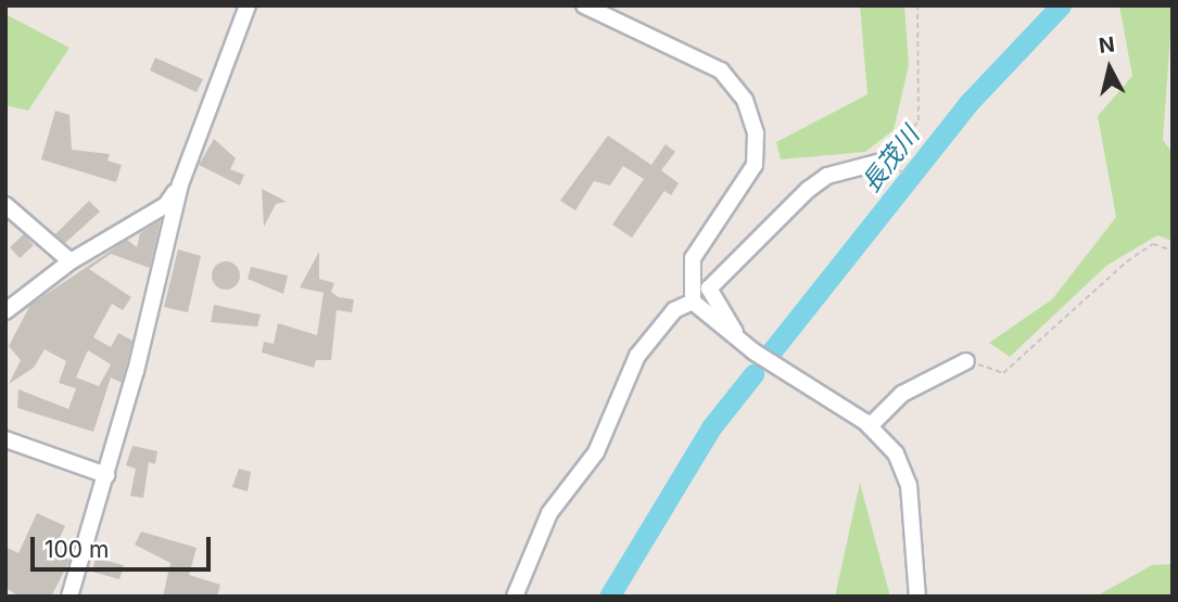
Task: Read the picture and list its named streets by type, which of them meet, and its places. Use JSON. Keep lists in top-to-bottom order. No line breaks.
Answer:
{"water":["長茂川"],"scale_bar":"100 m","north":"top"}
